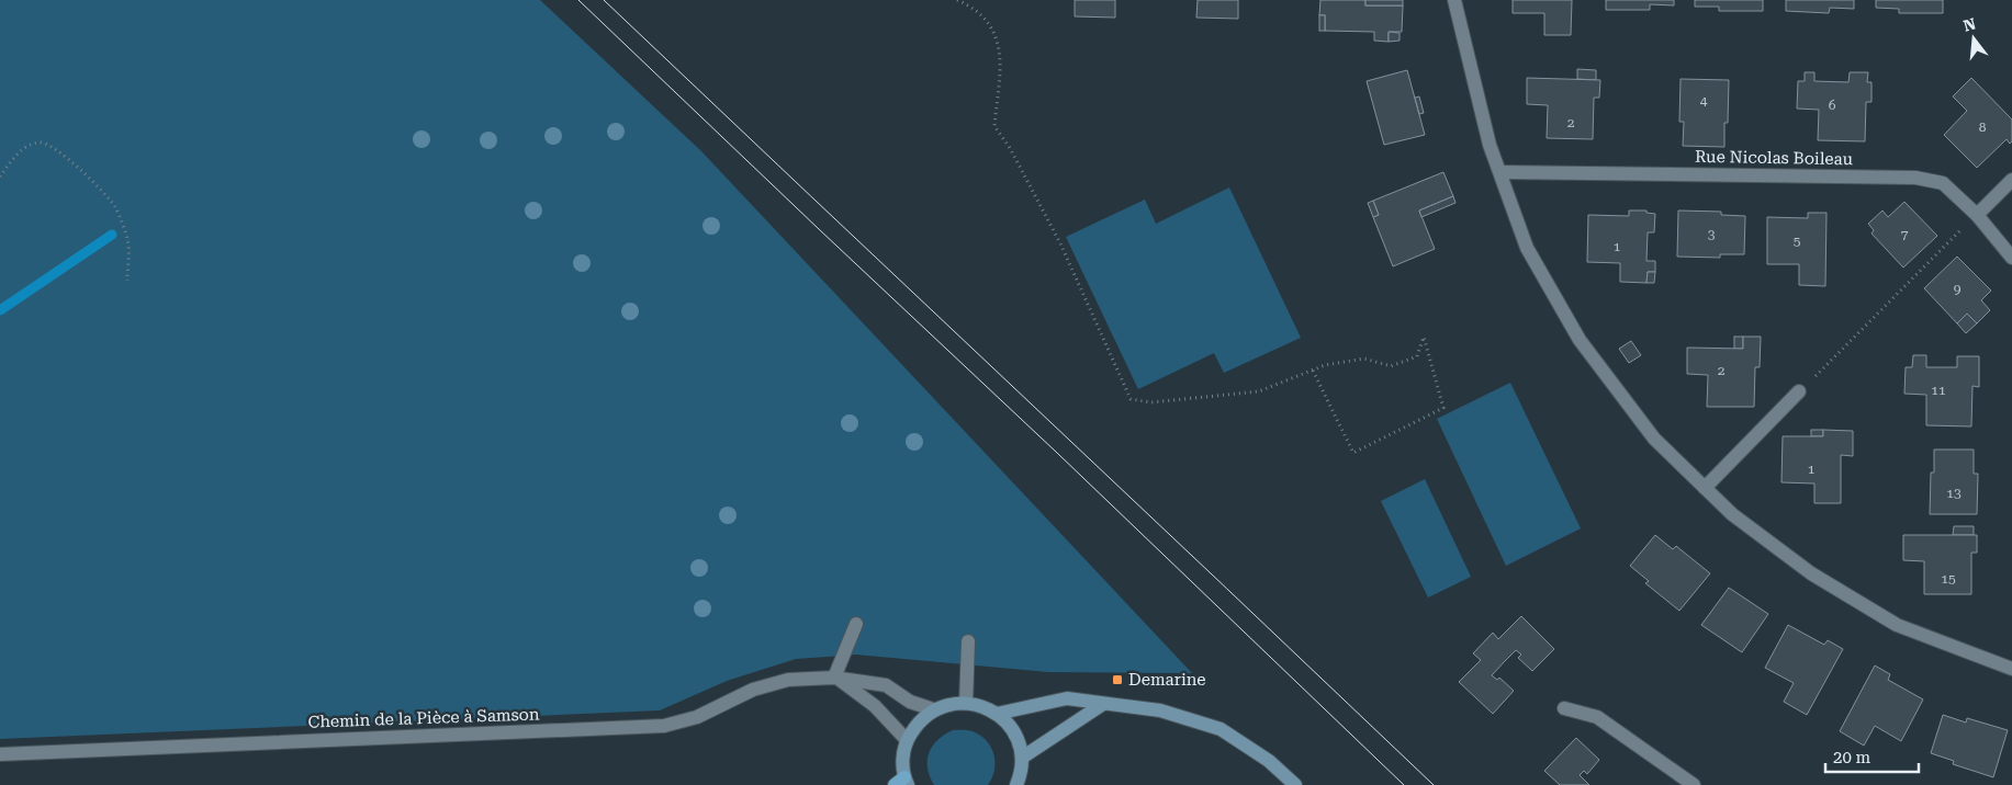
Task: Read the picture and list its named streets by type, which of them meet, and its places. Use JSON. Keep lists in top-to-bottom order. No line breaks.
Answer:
{"streets":{"street":["Rue Nicolas Boileau","Chemin de la Pièce à Samson"]},"places":{"transit":["Demarine"]},"house_numbers":["4","6","2","8","3","7","5","1","9","2","11","1","13","15"],"scale_bar":"20 m","north":"top"}
